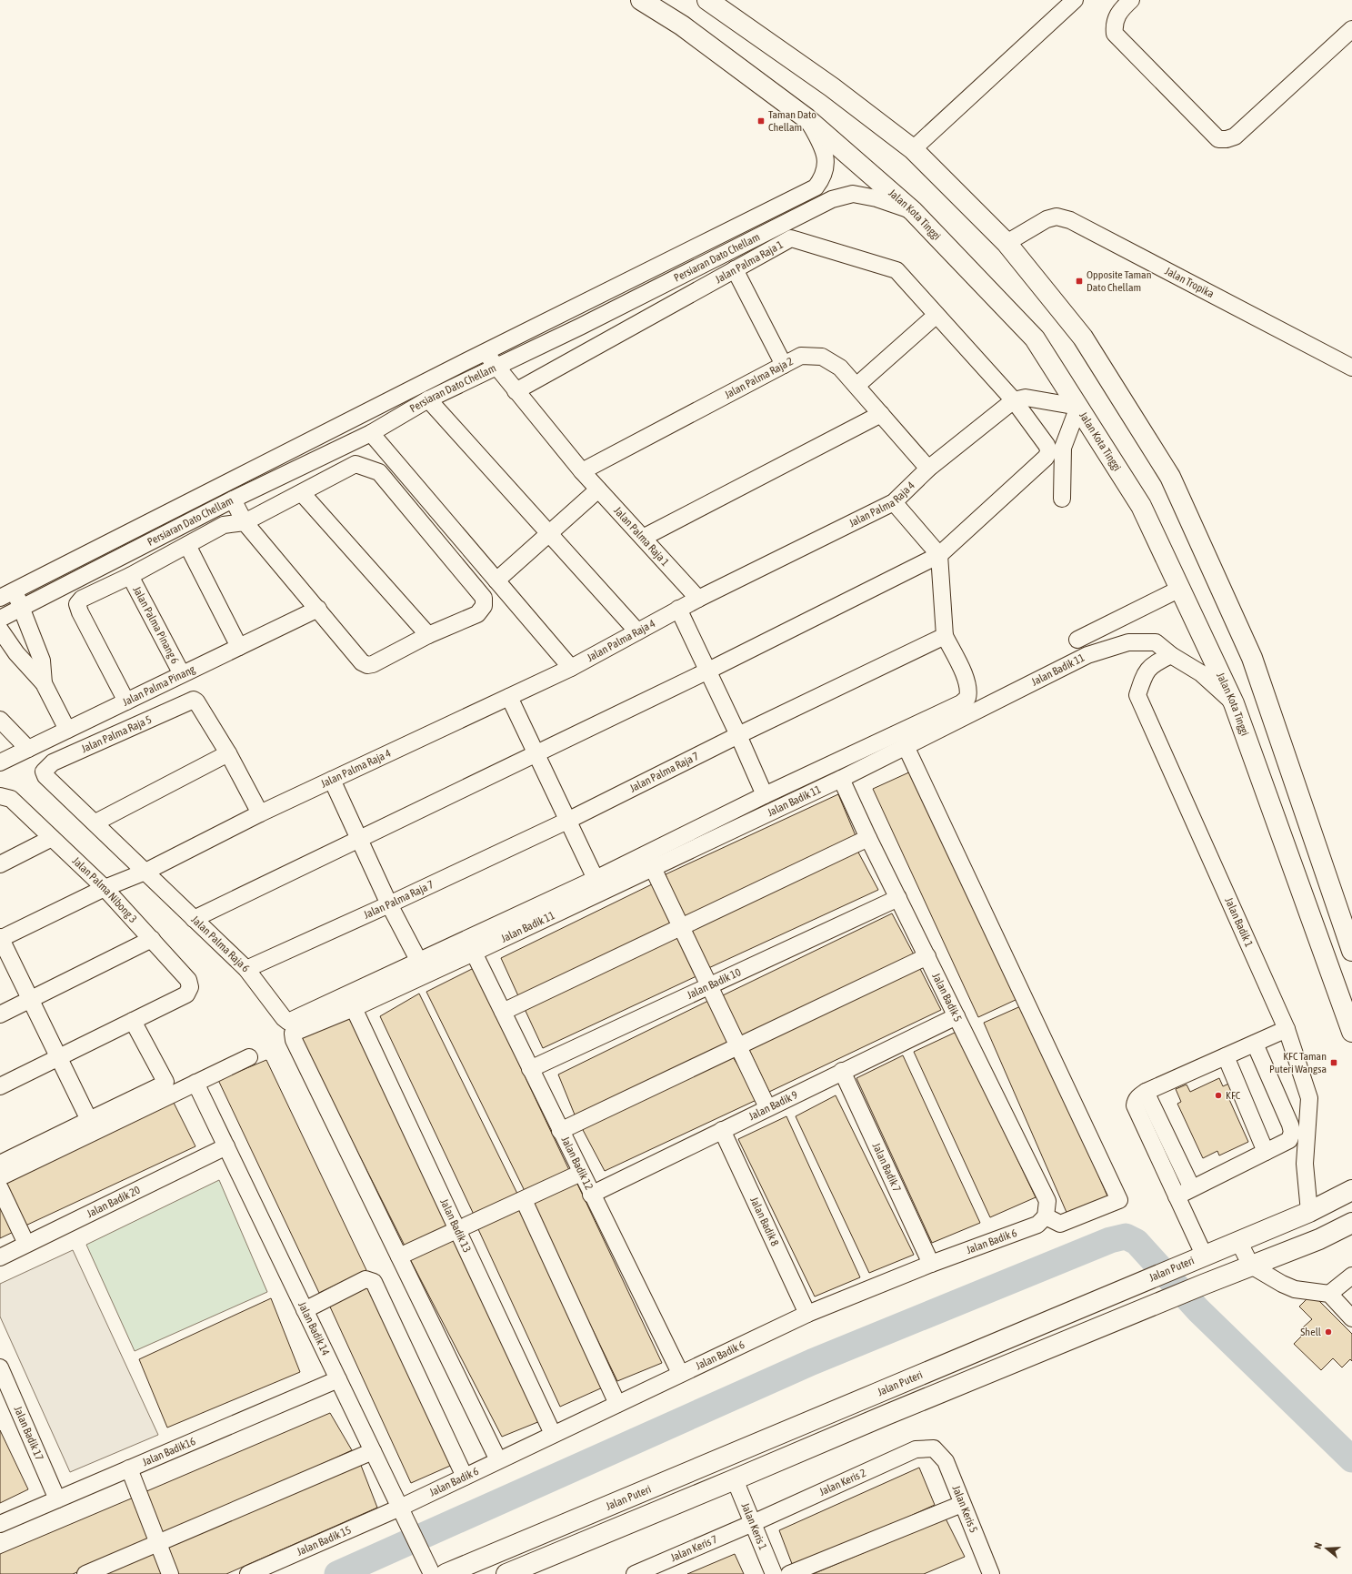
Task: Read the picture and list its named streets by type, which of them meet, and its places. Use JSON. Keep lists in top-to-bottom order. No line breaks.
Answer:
{"streets":{"main road":["Jalan Kota Tinggi","Jalan Puteri"],"street":["Persiaran Dato Chellam","Jalan Palma Raja 1","Jalan Tropika","Jalan Palma Raja 2","Jalan Palma Raja 4","Jalan Palma Pinang 6","Jalan Badik 11","Jalan Palma Pinang","Jalan Palma Raja 5","Jalan Palma Raja 7","Jalan Palma Nibong 3","Jalan Badik 1","Jalan Palma Raja 6","Jalan Badik 10","Jalan Badik 5","Jalan Badik 9","Jalan Badik 12","Jalan Badik 7","Jalan Badik 20","Jalan Badik 8","Jalan Badik 13","Jalan Badik 6","Jalan Badik 14","Jalan Badik 17","Jalan Badik16","Jalan Keris 2","Jalan Keris 5","Jalan Keris 1","Jalan Badik 15","Jalan Keris 7"]},"crossings":[["Jalan Kota Tinggi","Persiaran Dato Chellam"],["Jalan Kota Tinggi","Jalan Badik 11"],["Persiaran Dato Chellam","Jalan Palma Raja 1"],["Jalan Palma Raja 1","Jalan Palma Raja 2"],["Jalan Palma Raja 1","Jalan Palma Raja 4"],["Jalan Palma Raja 2","Jalan Palma Raja 4"],["Jalan Palma Raja 4","Jalan Palma Nibong 3"],["Jalan Palma Raja 4","Jalan Palma Raja 6"],["Jalan Palma Pinang 6","Jalan Palma Pinang"],["Jalan Badik 11","Jalan Badik 1"],["Jalan Badik 11","Jalan Badik 5"],["Jalan Badik 11","Jalan Badik 12"],["Jalan Badik 11","Jalan Badik 13"],["Jalan Palma Raja 5","Jalan Palma Raja 6"],["Jalan Palma Raja 7","Jalan Palma Raja 6"],["Jalan Badik 1","Jalan Puteri"],["Jalan Badik 10","Jalan Badik 5"],["Jalan Badik 10","Jalan Badik 12"],["Jalan Badik 5","Jalan Badik 9"],["Jalan Badik 5","Jalan Badik 6"],["Jalan Badik 9","Jalan Badik 12"],["Jalan Badik 9","Jalan Badik 7"],["Jalan Badik 9","Jalan Badik 8"],["Jalan Badik 12","Jalan Badik 6"],["Jalan Badik 7","Jalan Badik 6"],["Jalan Badik 20","Jalan Badik 14"],["Jalan Badik 8","Jalan Badik 6"],["Jalan Badik 13","Jalan Badik 6"],["Jalan Badik 6","Jalan Badik 14"],["Jalan Badik 6","Jalan Badik 15"],["Jalan Puteri","Jalan Badik 14"],["Jalan Badik 14","Jalan Badik16"],["Jalan Badik 14","Jalan Badik 15"],["Jalan Badik 17","Jalan Badik16"],["Jalan Keris 2","Jalan Keris 5"],["Jalan Keris 2","Jalan Keris 1"],["Jalan Keris 2","Jalan Keris 7"],["Jalan Keris 1","Jalan Keris 7"]],"places":{"transit":["Taman Dato Chellam","Opposite Taman Dato Chellam","KFC Taman Puteri Wangsa"],"other":["KFC","Shell"]},"north":"left"}
